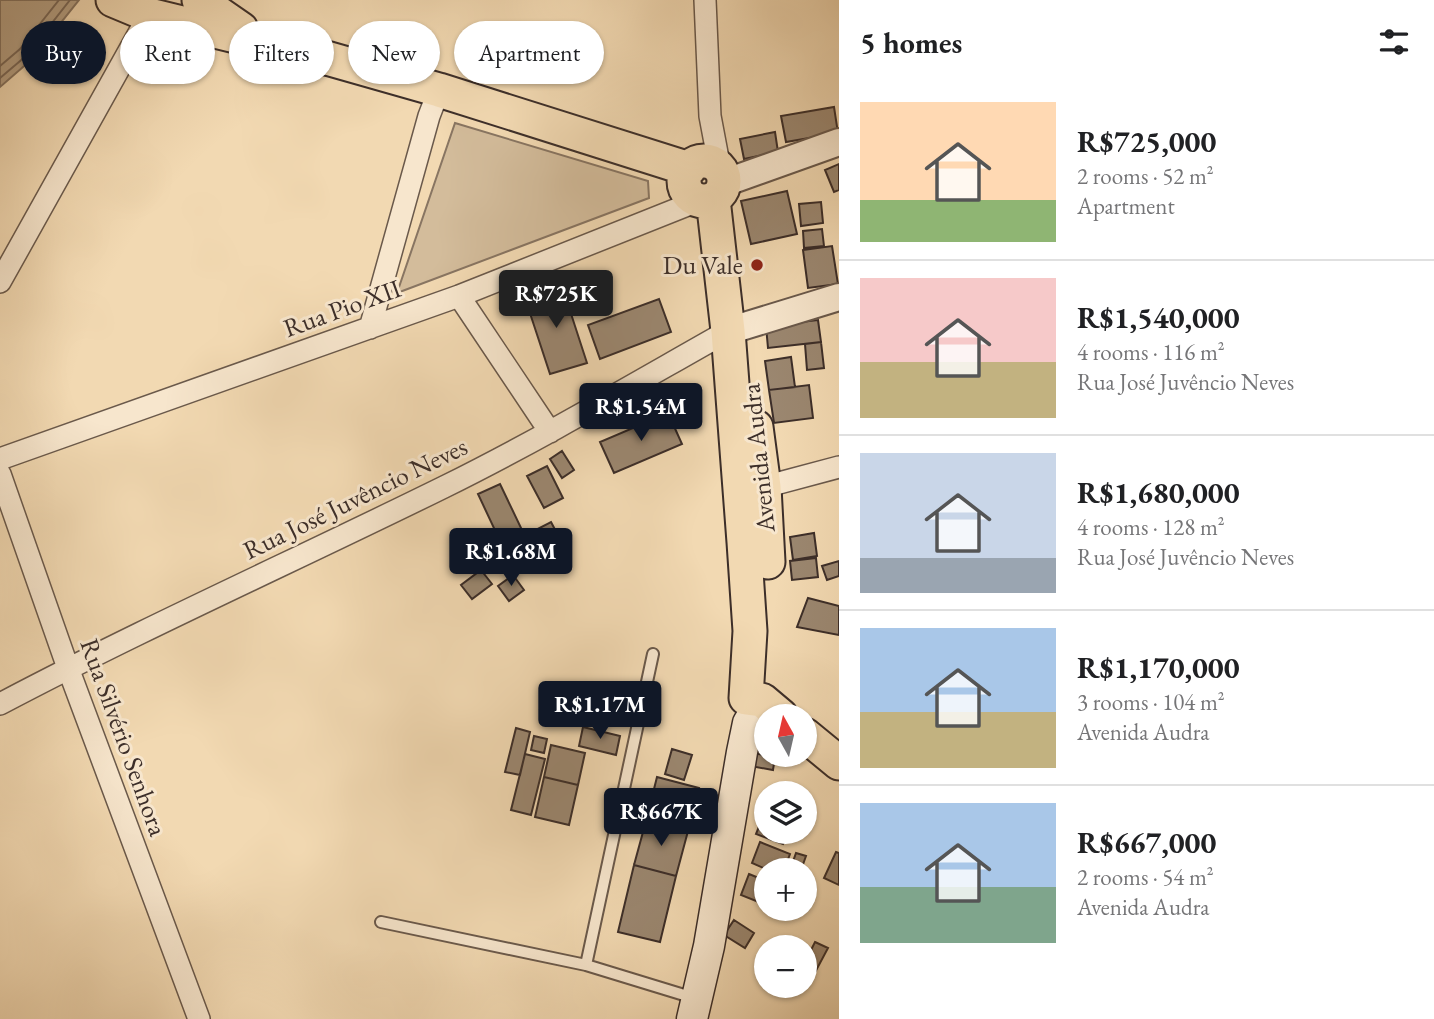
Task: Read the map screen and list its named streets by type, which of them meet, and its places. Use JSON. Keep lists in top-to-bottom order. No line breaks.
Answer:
{"streets":{"main road":["Avenida Audra"],"street":["Rua Pio XII","Rua José Juvêncio Neves","Rua Silvério Senhora"]},"crossings":[["Rua Pio XII","Avenida Audra"],["Avenida Audra","Rua José Juvêncio Neves"],["Rua José Juvêncio Neves","Rua Silvério Senhora"]],"places":["Du Vale"],"north":"top","page":{"heading":"5 homes","chip":["Buy","Rent","Filters","New","Apartment"],"list":[{"name":"R$725,000","note":"2 rooms · 52 m² · Apartment"},{"name":"R$1,540,000","note":"4 rooms · 116 m² · Rua José Juvêncio Neves"},{"name":"R$1,680,000","note":"4 rooms · 128 m² · Rua José Juvêncio Neves"},{"name":"R$1,170,000","note":"3 rooms · 104 m² · Avenida Audra"},{"name":"R$667,000","note":"2 rooms · 54 m² · Avenida Audra"}],"price":["R$725K","R$1.54M","R$1.68M","R$1.17M","R$667K"],"map_buttons":["+","−"]}}
